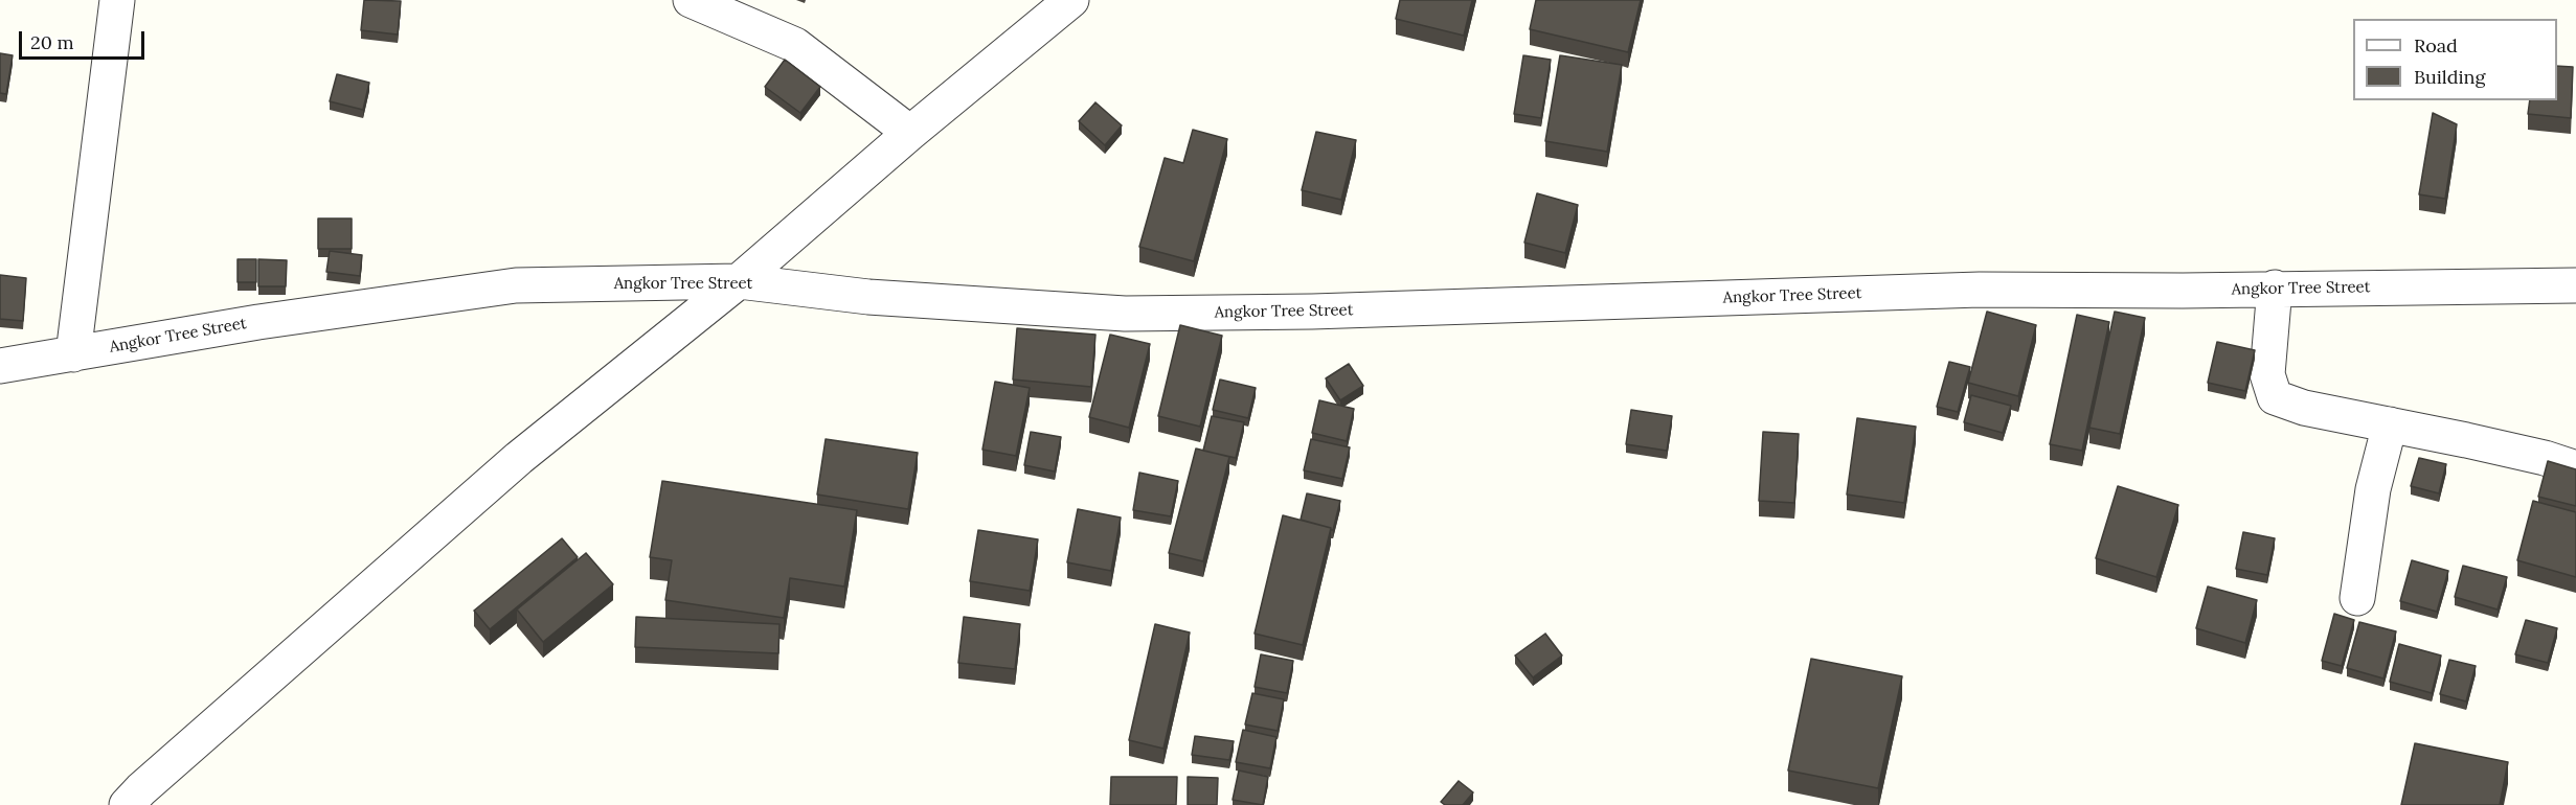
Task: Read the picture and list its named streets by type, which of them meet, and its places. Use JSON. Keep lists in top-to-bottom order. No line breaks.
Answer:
{"streets":{"street":["Angkor Tree Street"]},"legend":["Road","Building"],"scale_bar":"20 m"}
